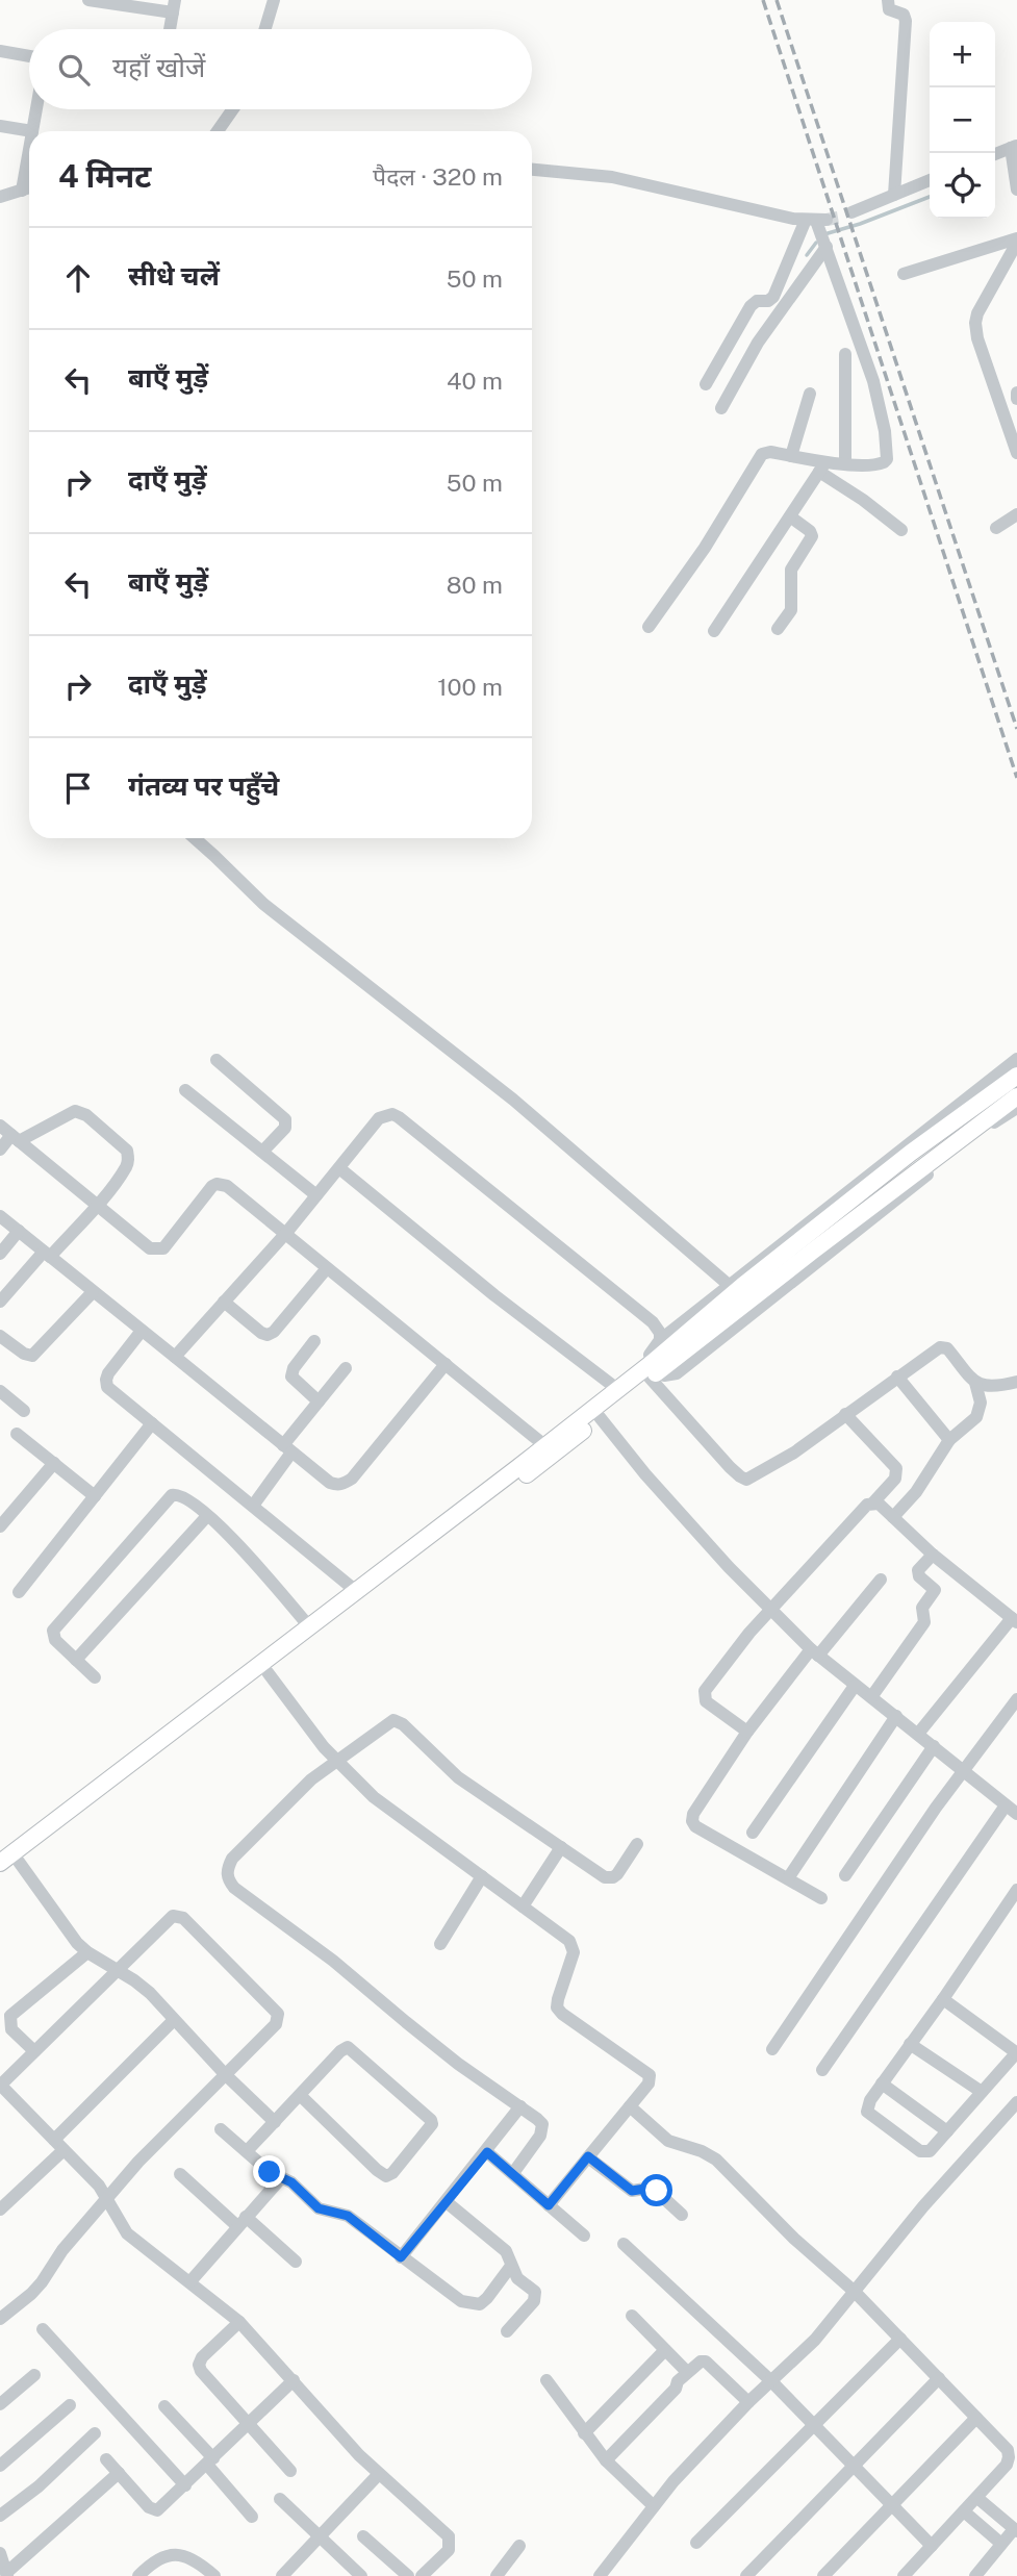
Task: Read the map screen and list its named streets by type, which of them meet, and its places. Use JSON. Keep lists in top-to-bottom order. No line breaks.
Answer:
{"page":{"map_buttons":["+","−"],"search":"यहाँ खोजें","heading":["4 मिनट","पैदल · 320 m"],"list":[["सीधे चलें","50 m"],["बाएँ मुड़ें","40 m"],["दाएँ मुड़ें","50 m"],["बाएँ मुड़ें","80 m"],["दाएँ मुड़ें","100 m"],"गंतव्य पर पहुँचे"]}}
